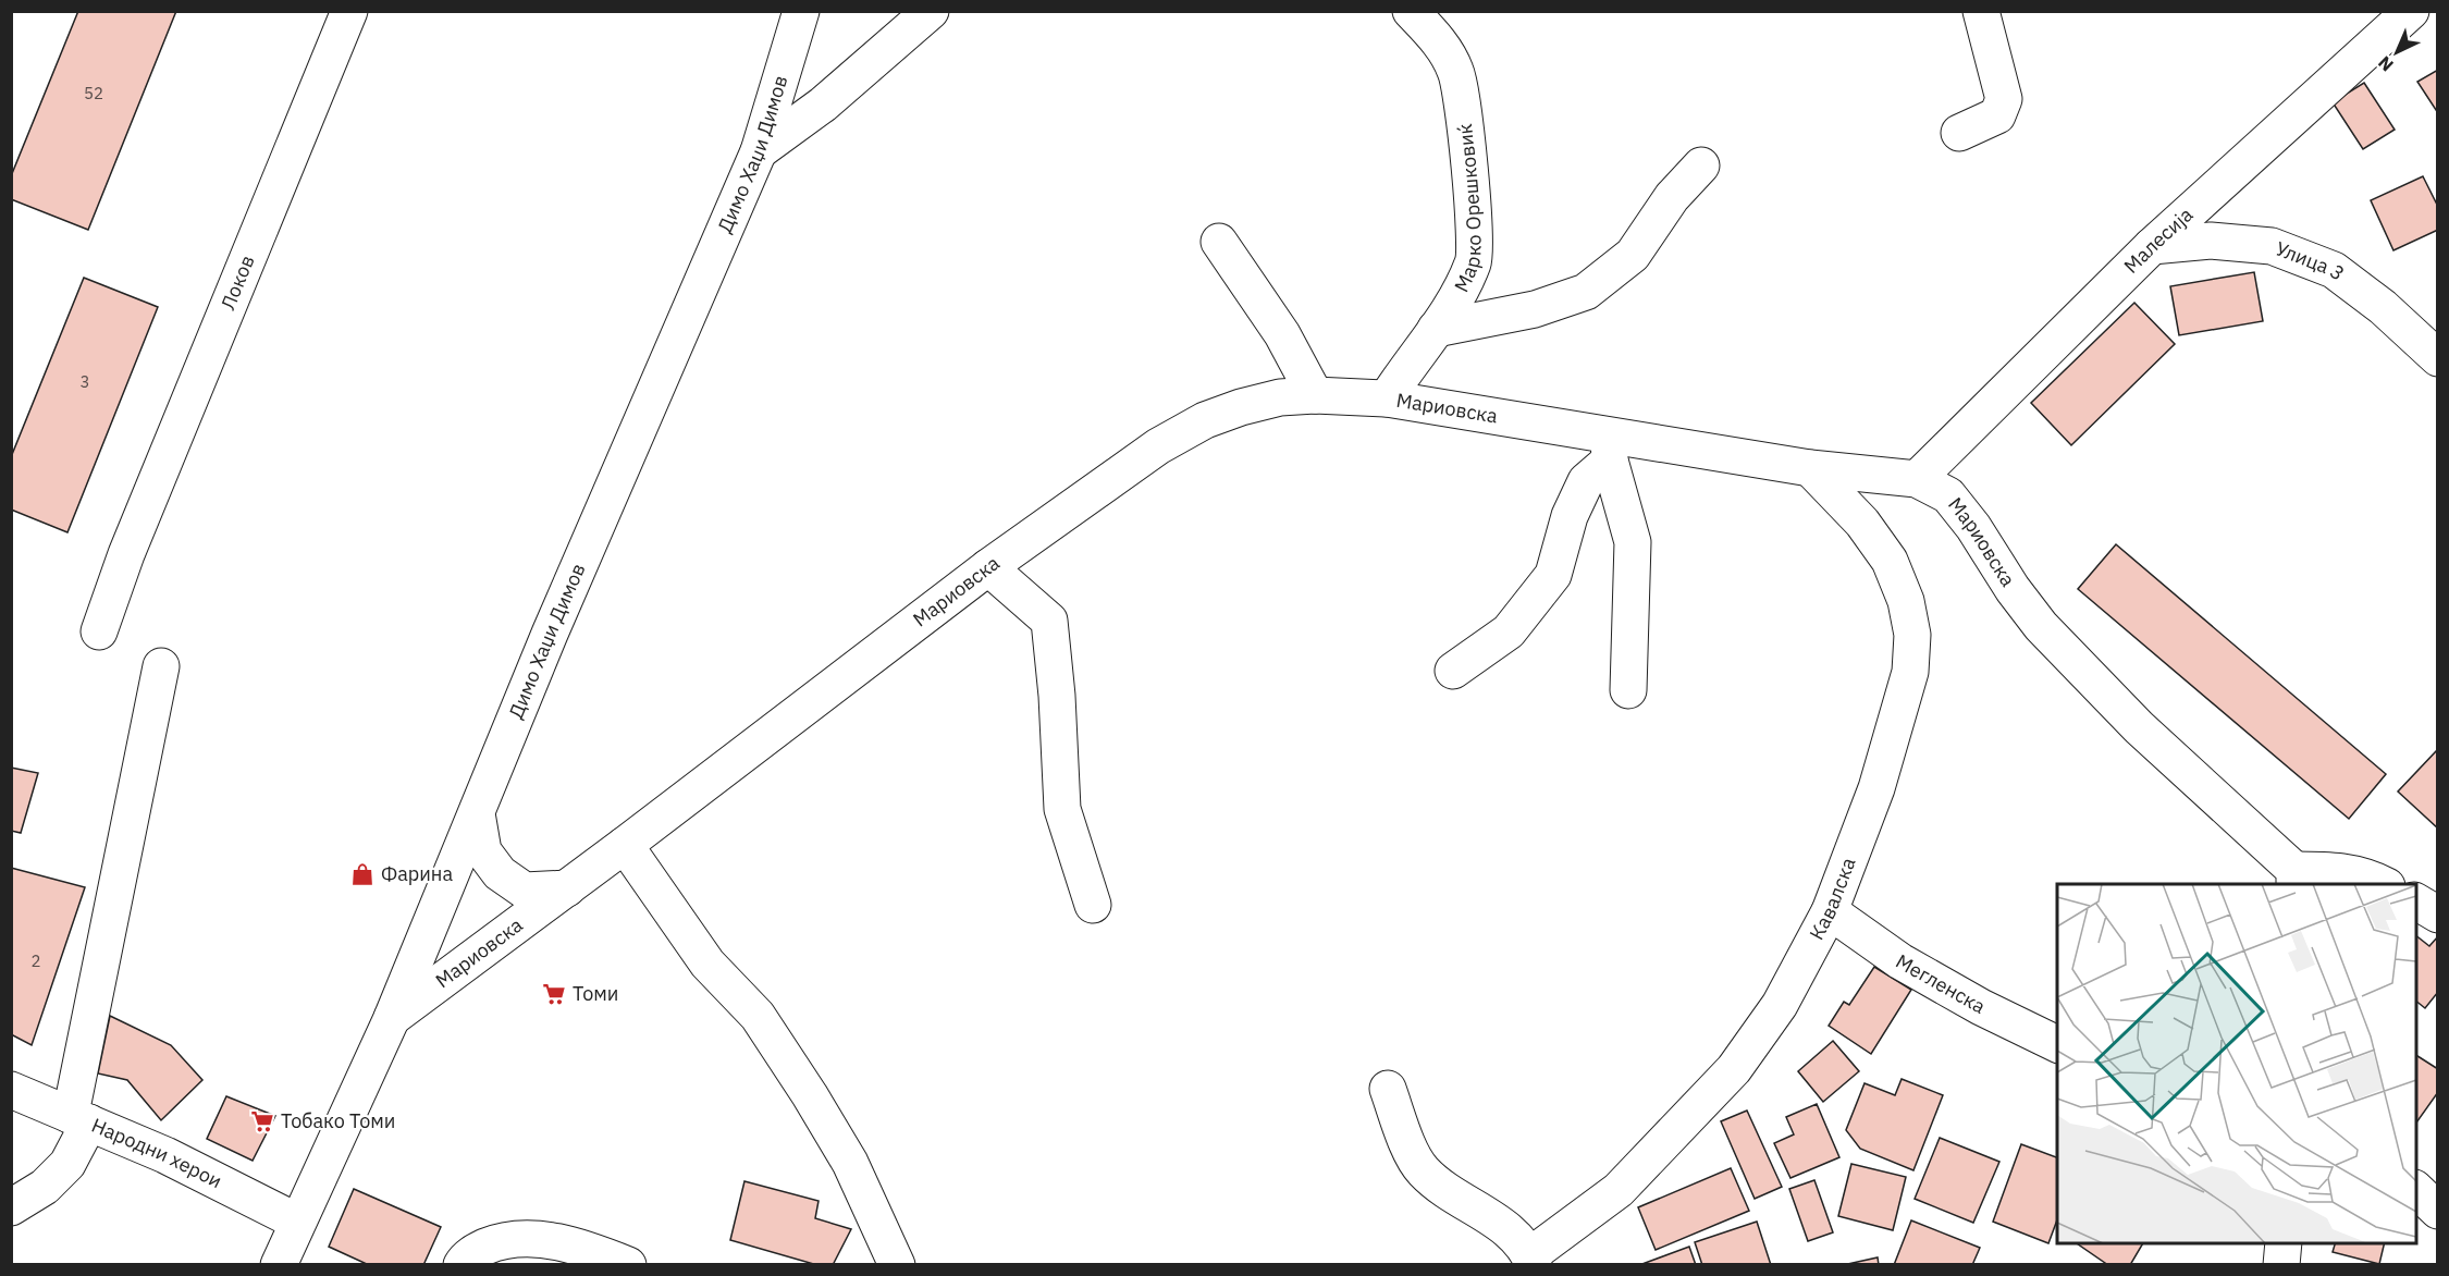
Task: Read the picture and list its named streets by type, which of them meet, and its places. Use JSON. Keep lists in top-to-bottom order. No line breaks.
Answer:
{"streets":{"street":["Димо Хаџи Димов","Марко Орешковиќ","Малесија","Улица 3","Локов","Мариовска","Кавалска","Мегленска","Народни херои"]},"crossings":[["Димо Хаџи Димов","Мариовска"],["Димо Хаџи Димов","Народни херои"],["Марко Орешковиќ","Мариовска"],["Малесија","Улица 3"],["Малесија","Мариовска"],["Мариовска","Кавалска"],["Кавалска","Мегленска"]],"places":{"shop":["Фарина"],"supermarket":["Томи","Тобако Томи"]},"house_numbers":["52","3","2"],"north":"bottom left"}
